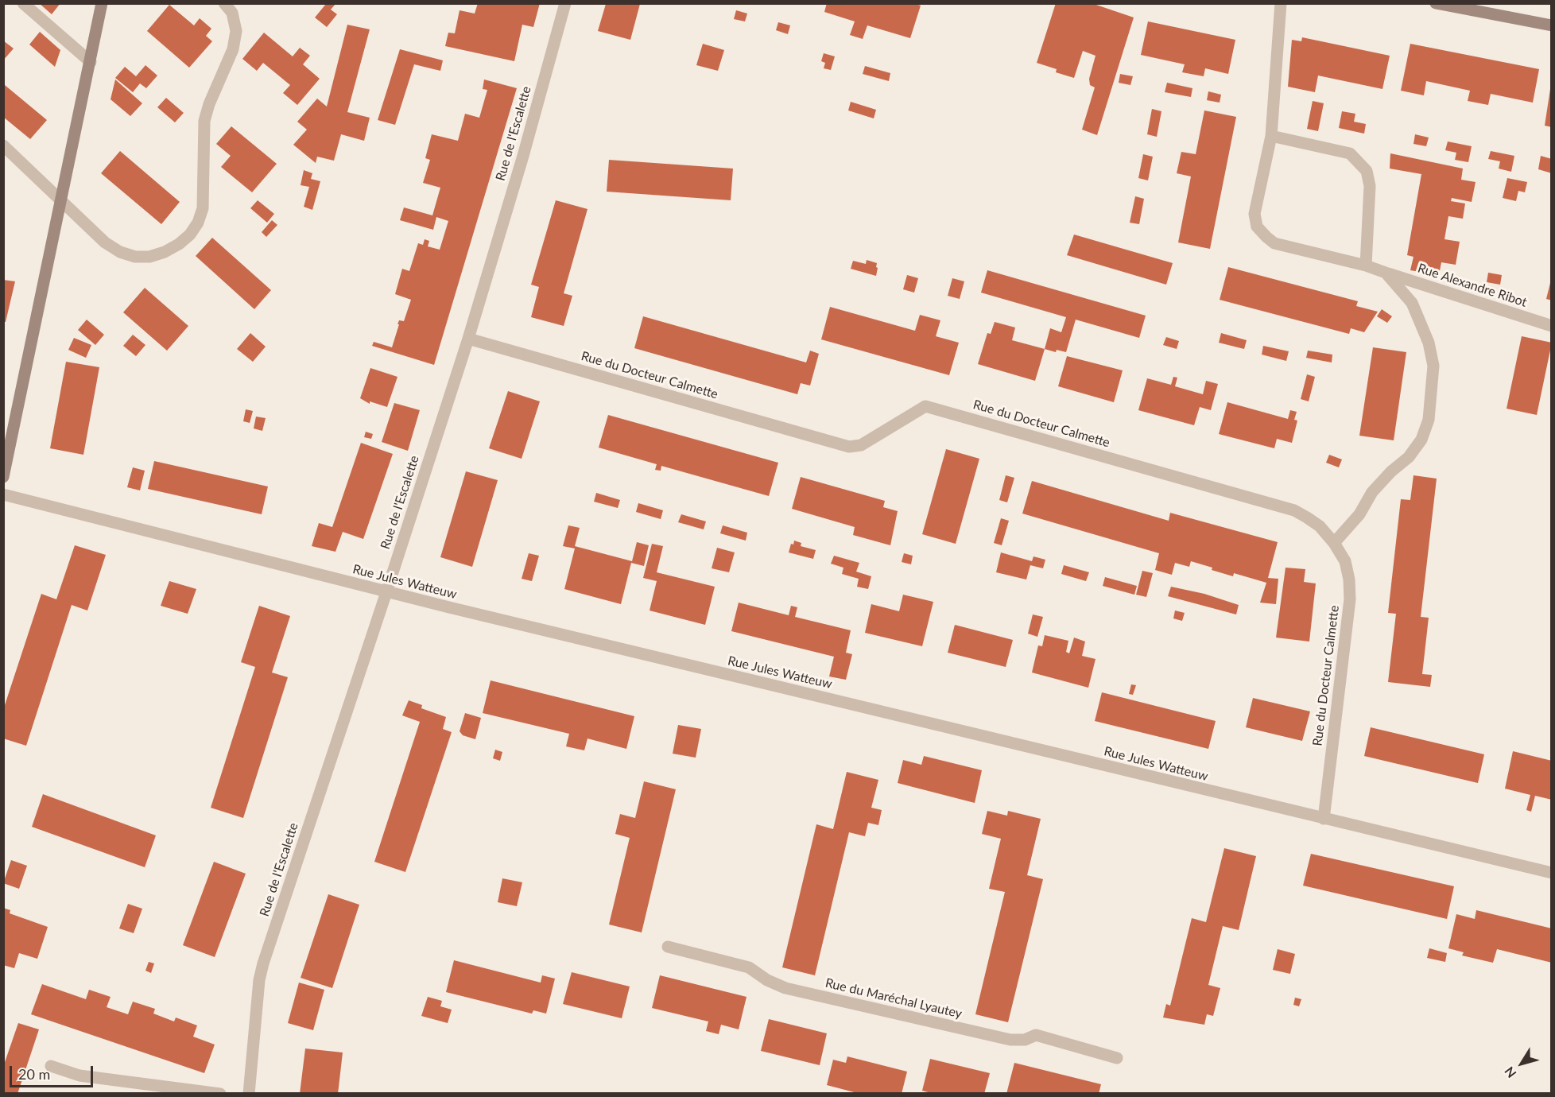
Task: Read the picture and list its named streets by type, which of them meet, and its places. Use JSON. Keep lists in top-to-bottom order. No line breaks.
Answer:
{"streets":{"street":["Rue de l'Escalette","Rue Alexandre Ribot","Rue du Docteur Calmette","Rue Jules Watteuw","Rue du Maréchal Lyautey"]},"crossings":[["Rue de l'Escalette","Rue du Docteur Calmette"],["Rue de l'Escalette","Rue Jules Watteuw"],["Rue du Docteur Calmette","Rue Jules Watteuw"]],"scale_bar":"20 m","north":"bottom left"}
